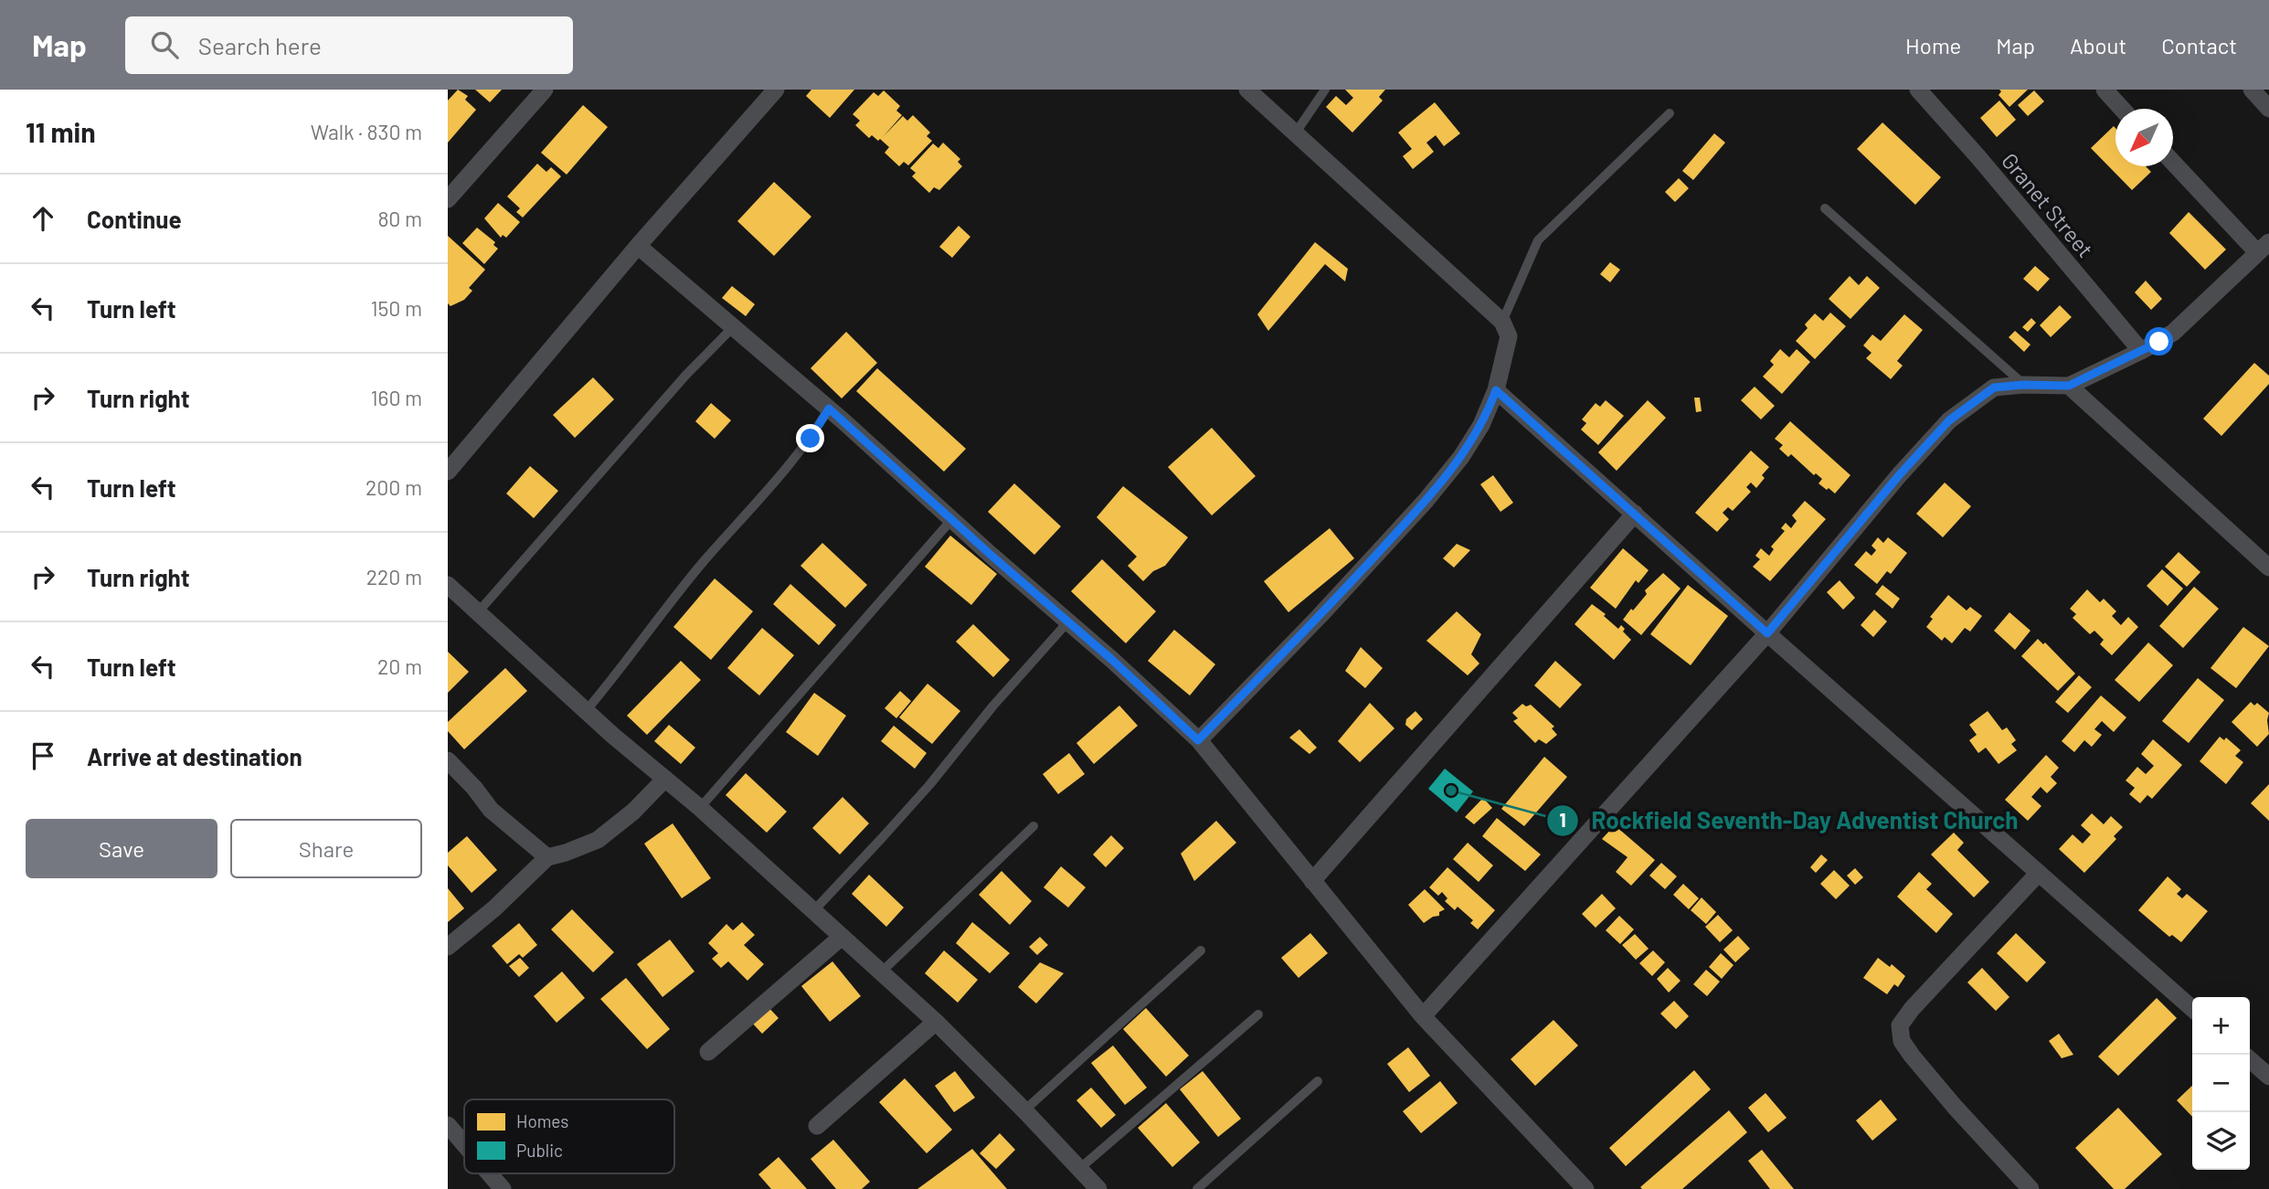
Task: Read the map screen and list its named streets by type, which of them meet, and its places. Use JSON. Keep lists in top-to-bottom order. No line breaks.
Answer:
{"streets":{"street":["Granet Street"]},"places":["Rockfield Seventh-Day Adventist Church"],"legend":["Homes","Public"],"north":"bottom left","page":{"header":"Map","search":"Search here","nav":["Home","Map","About","Contact"],"heading":["11 min","Walk · 830 m"],"list":[["Continue","80 m"],["Turn left","150 m"],["Turn right","160 m"],["Turn left","200 m"],["Turn right","220 m"],["Turn left","20 m"],"Arrive at destination"],"buttons":["Save","Share"],"map_buttons":["+","−"]}}
